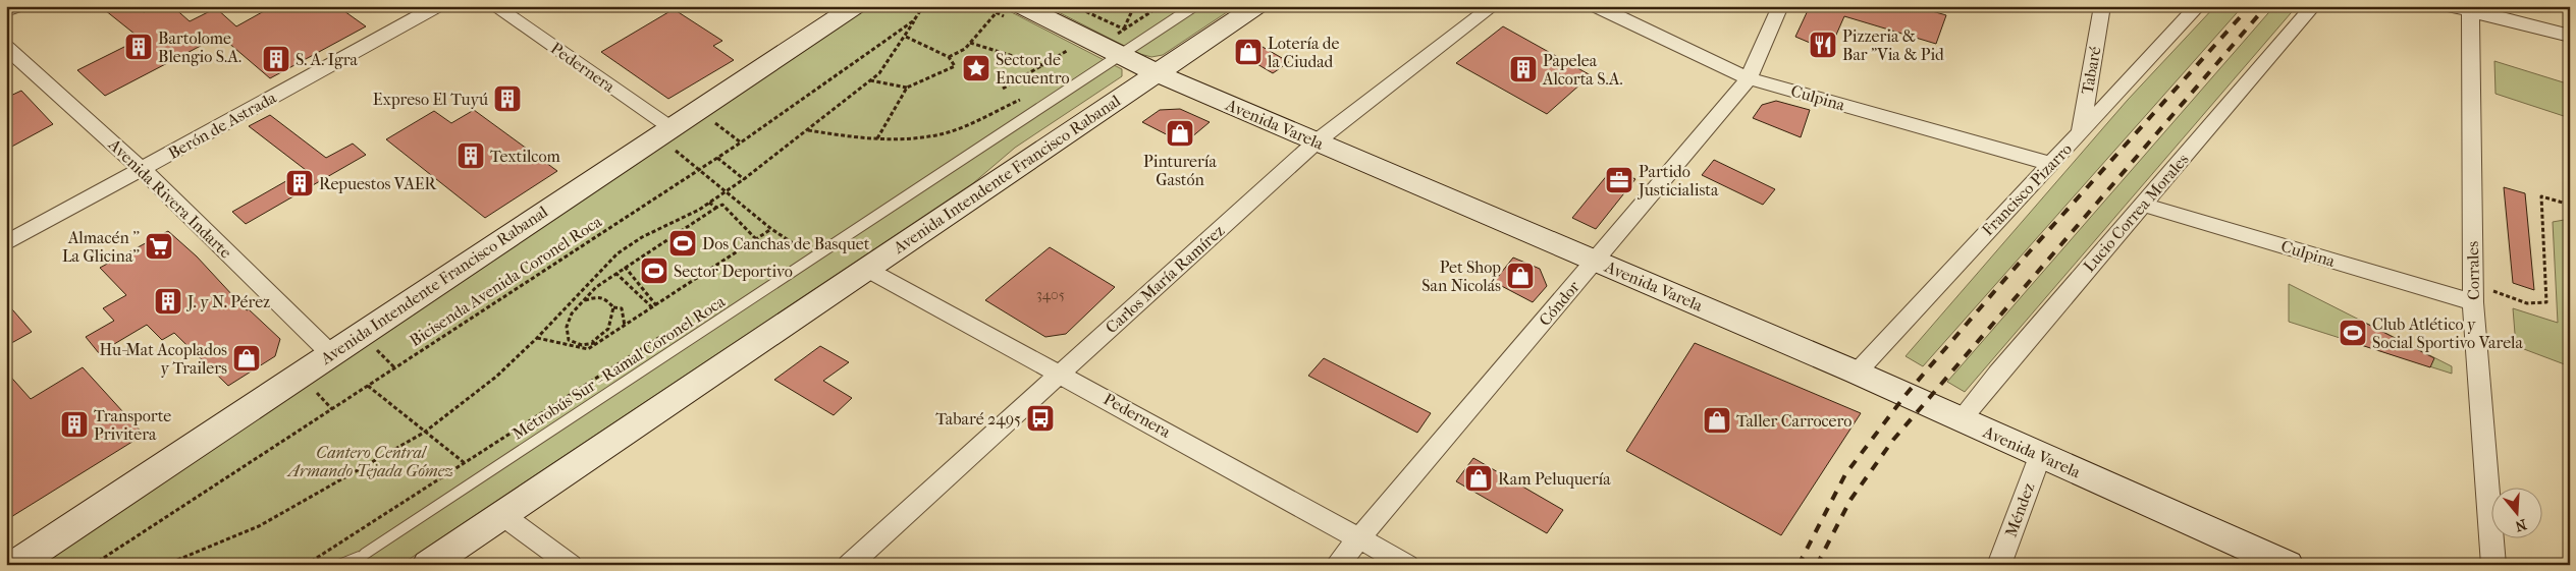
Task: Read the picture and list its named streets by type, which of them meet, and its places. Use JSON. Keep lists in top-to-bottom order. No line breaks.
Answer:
{"streets":{"main road":["Avenida Varela","Avenida Intendente Francisco Rabanal"],"street":["Pedernera","Tabaré","Culpina","Berón de Astrada","Francisco Pizarro","Avenida Rivera Indarte","Lucio Correa Morales","Corrales","Carlos María Ramírez","Cóndor","Méndez"],"lane":["Metrobús Sur - Ramal Coronel Roca"],"path":["Bicisenda Avenida Coronel Roca"]},"crossings":[["Pedernera","Avenida Intendente Francisco Rabanal"],["Pedernera","Carlos María Ramírez"],["Pedernera","Cóndor"],["Tabaré","Francisco Pizarro"],["Culpina","Francisco Pizarro"],["Culpina","Lucio Correa Morales"],["Culpina","Corrales"],["Culpina","Cóndor"],["Avenida Varela","Avenida Intendente Francisco Rabanal"],["Avenida Varela","Francisco Pizarro"],["Avenida Varela","Lucio Correa Morales"],["Avenida Varela","Carlos María Ramírez"],["Avenida Varela","Cóndor"],["Avenida Varela","Metrobús Sur - Ramal Coronel Roca"],["Avenida Varela","Méndez"],["Berón de Astrada","Avenida Rivera Indarte"],["Avenida Intendente Francisco Rabanal","Avenida Rivera Indarte"]],"parks":["Cantero Central Armando Tejada Gómez"],"places":{"restaurant":["Pizzeria & Bar \"Via & Pid"],"building":["Bartolome Blengio S.A.","S. A. Igra","Papelea Alcorta S.A.","Expreso El Tuyú","Textilcom","Repuestos VAER","J. y N. Pérez","Transporte Privitera"],"shop":["Lotería de la Ciudad","Pinturería Gastón","Pet Shop San Nicolás","Hu-Mat Acoplados y Trailers","Taller Carrocero","Ram Peluquería"],"place":["Sector de Encuentro"],"office":["Partido Justicialista"],"sports":["Dos Canchas de Basquet","Sector Deportivo","Club Atlético y Social Sportivo Varela"],"supermarket":["Almacén '' La Glicina''"],"bus stop":["Tabaré 2495"]},"house_numbers":["3405"],"north":"bottom"}
